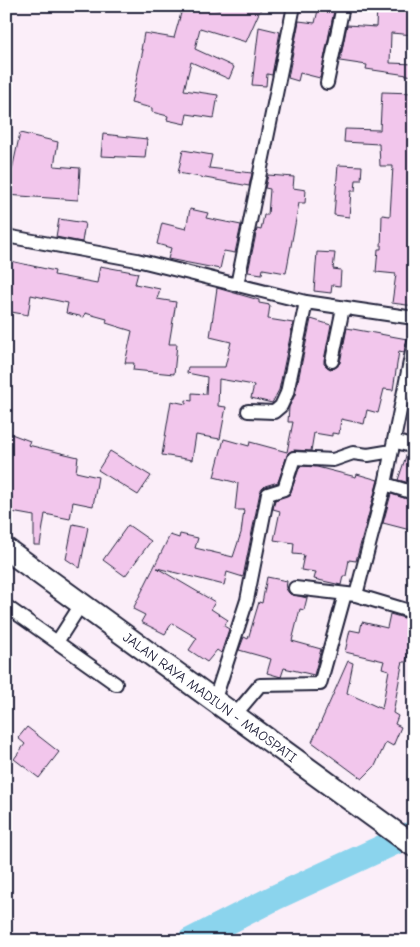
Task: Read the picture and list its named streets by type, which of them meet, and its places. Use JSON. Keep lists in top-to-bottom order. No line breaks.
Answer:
{"streets":{"highway":["JALAN RAYA MADIUN - MAOSPATI"]}}
